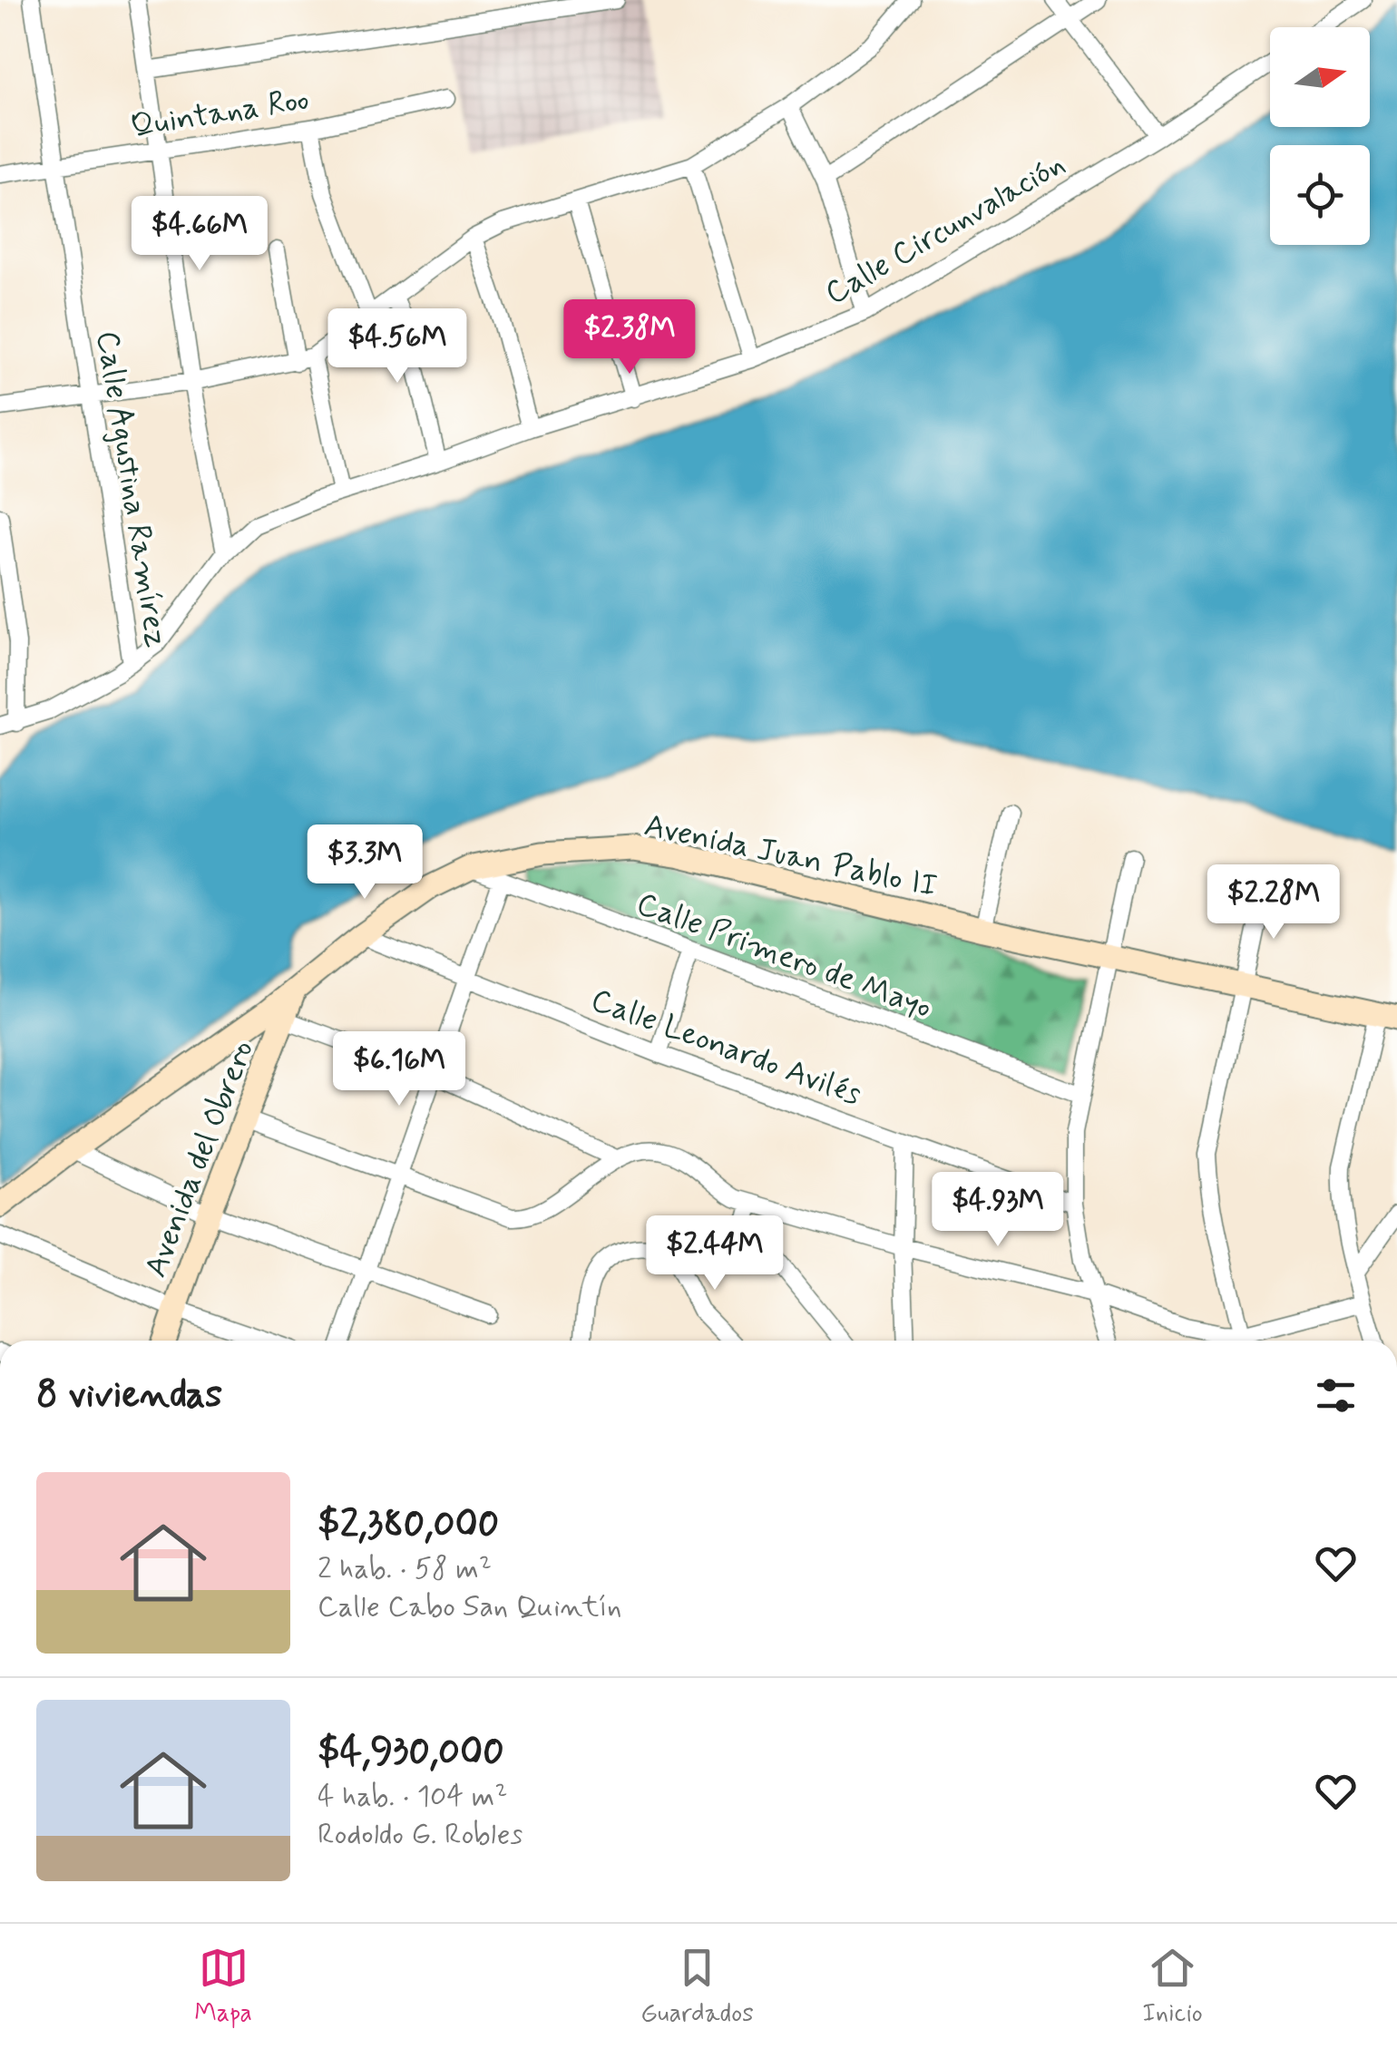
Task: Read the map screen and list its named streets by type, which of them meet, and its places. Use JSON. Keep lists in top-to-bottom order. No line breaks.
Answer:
{"streets":{"main road":["Avenida Juan Pablo II","Avenida del Obrero"],"street":["Quintana Roo","Calle Circunvalación","Calle Agustina Ramírez","Calle Primero de Mayo","Calle Leonardo Avilés"]},"crossings":[["Quintana Roo","Calle Agustina Ramírez"],["Calle Circunvalación","Calle Agustina Ramírez"],["Avenida Juan Pablo II","Calle Primero de Mayo"],["Avenida Juan Pablo II","Calle Leonardo Avilés"],["Avenida Juan Pablo II","Avenida del Obrero"]],"north":"right","page":{"price":["$4.66M","$2.38M","$4.56M","$3.3M","$2.28M","$6.16M","$4.93M","$2.44M"],"heading":"8 viviendas","list":[{"name":"$2,380,000","note":"2 hab. · 58 m² · Calle Cabo San Quintín"},{"name":"$4,930,000","note":"4 hab. · 104 m² · Rodoldo G. Robles"}],"tabs":["Mapa","Guardados","Inicio"]}}
